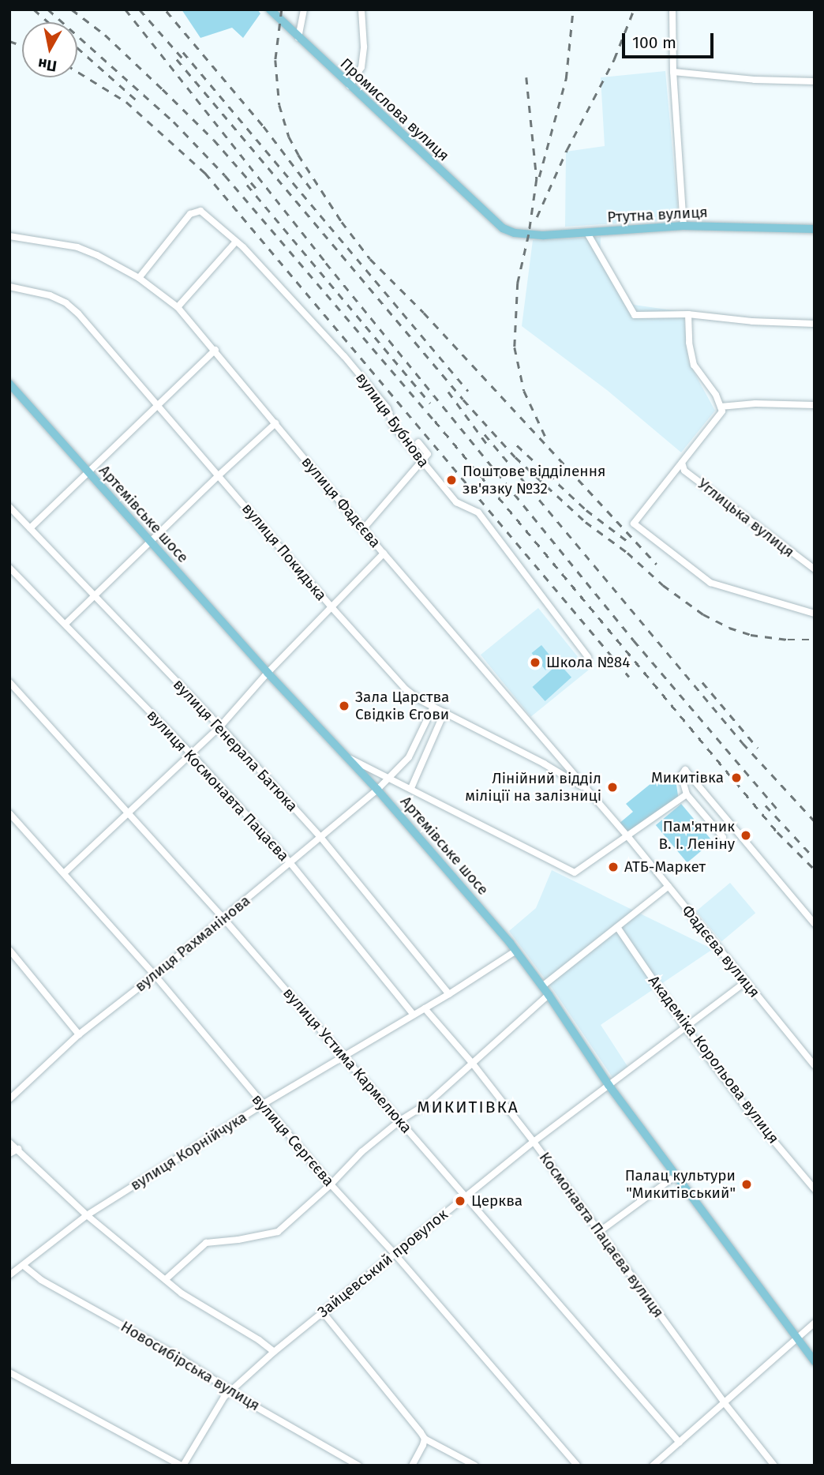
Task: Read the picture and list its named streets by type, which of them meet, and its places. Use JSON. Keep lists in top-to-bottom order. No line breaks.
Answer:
{"streets":{"main road":["Промислова вулиця","Ртутна вулиця","Артемівське шосе"],"street":["вулиця Бубнова","вулиця Фадєєва","Углицька вулиця","вулиця Покидька","вулиця Генерала Батюка","вулиця Космонавта Пацаєва","вулиця Рахманінова","Фадєєва вулиця","Академіка Корольова вулиця","вулиця Устима Кармелюка","вулиця Сергєєва","вулиця Корнійчука","Космонавта Пацаєва вулиця","Зайцевський провулок","Новосибірська вулиця"]},"crossings":[["Промислова вулиця","Ртутна вулиця"],["вулиця Бубнова","вулиця Фадєєва"],["вулиця Фадєєва","вулиця Покидька"],["вулиця Фадєєва","Фадєєва вулиця"],["Артемівське шосе","вулиця Рахманінова"],["Артемівське шосе","вулиця Корнійчука"],["Артемівське шосе","Зайцевський провулок"],["вулиця Покидька","вулиця Рахманінова"],["вулиця Генерала Батюка","вулиця Рахманінова"],["вулиця Генерала Батюка","вулиця Корнійчука"],["вулиця Космонавта Пацаєва","вулиця Рахманінова"],["вулиця Космонавта Пацаєва","вулиця Корнійчука"],["вулиця Рахманінова","вулиця Устима Кармелюка"],["вулиця Рахманінова","вулиця Сергєєва"],["Фадєєва вулиця","Зайцевський провулок"],["Академіка Корольова вулиця","Зайцевський провулок"],["вулиця Устима Кармелюка","вулиця Корнійчука"],["вулиця Устима Кармелюка","Зайцевський провулок"],["вулиця Сергєєва","вулиця Корнійчука"],["вулиця Сергєєва","Зайцевський провулок"],["вулиця Корнійчука","Космонавта Пацаєва вулиця"],["вулиця Корнійчука","Новосибірська вулиця"],["Космонавта Пацаєва вулиця","Зайцевський провулок"],["Зайцевський провулок","Новосибірська вулиця"]],"districts":["МИКИТІВКА"],"places":["Поштове відділення зв'язку №32","Школа №84","Зала Царства Свідків Єгови","Микитівка","Лінійний відділ міліції на залізниці","Пам'ятник В. І. Леніну","АТБ-Маркет","Палац культури \"Микитівський\"","Церква"],"scale_bar":"100 m","north":"bottom"}
